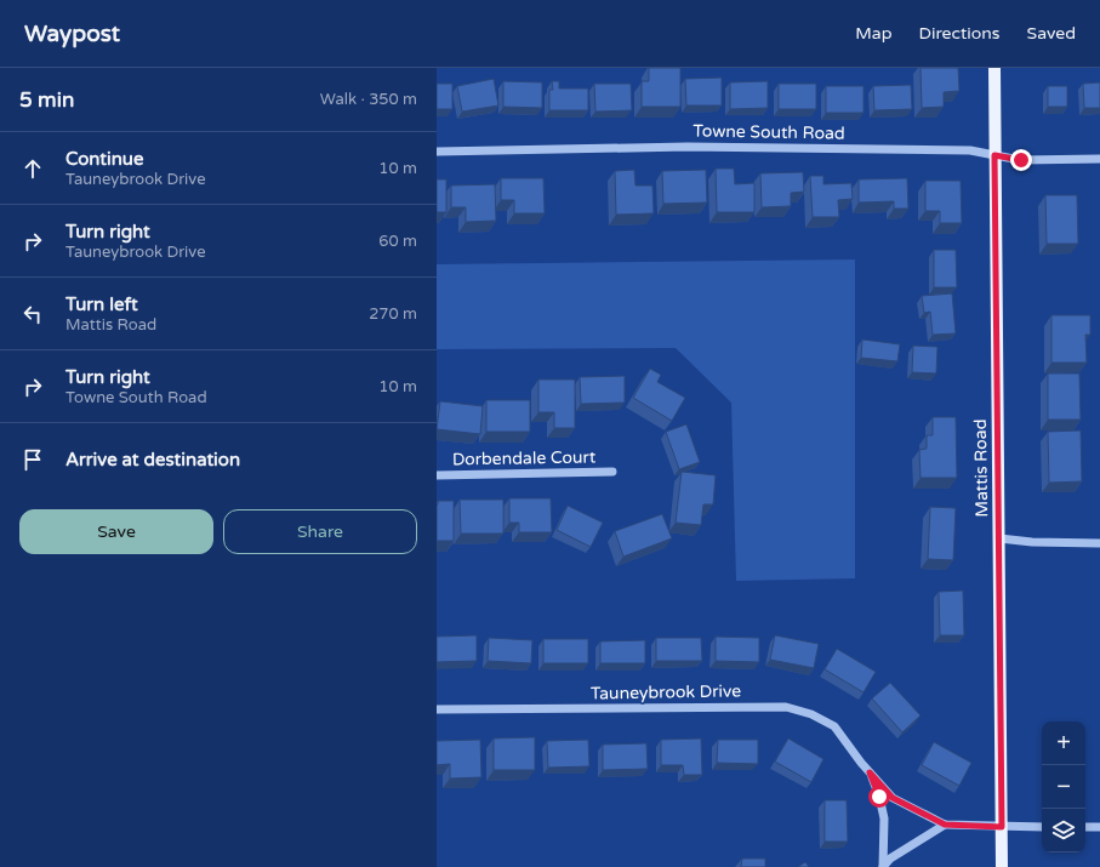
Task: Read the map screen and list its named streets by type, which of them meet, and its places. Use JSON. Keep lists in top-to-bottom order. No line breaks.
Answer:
{"streets":{"main road":["Mattis Road"],"street":["Towne South Road","Dorbendale Court","Tauneybrook Drive"]},"crossings":[["Towne South Road","Mattis Road"],["Mattis Road","Tauneybrook Drive"]],"page":{"header":"Waypost","nav":["Map","Directions","Saved"],"heading":["5 min","Walk · 350 m"],"list":[["Continue","Tauneybrook Drive","10 m"],["Turn right","Tauneybrook Drive","60 m"],["Turn left","Mattis Road","270 m"],["Turn right","Towne South Road","10 m"],"Arrive at destination"],"buttons":["Save","Share"],"map_buttons":["+","−"]}}
